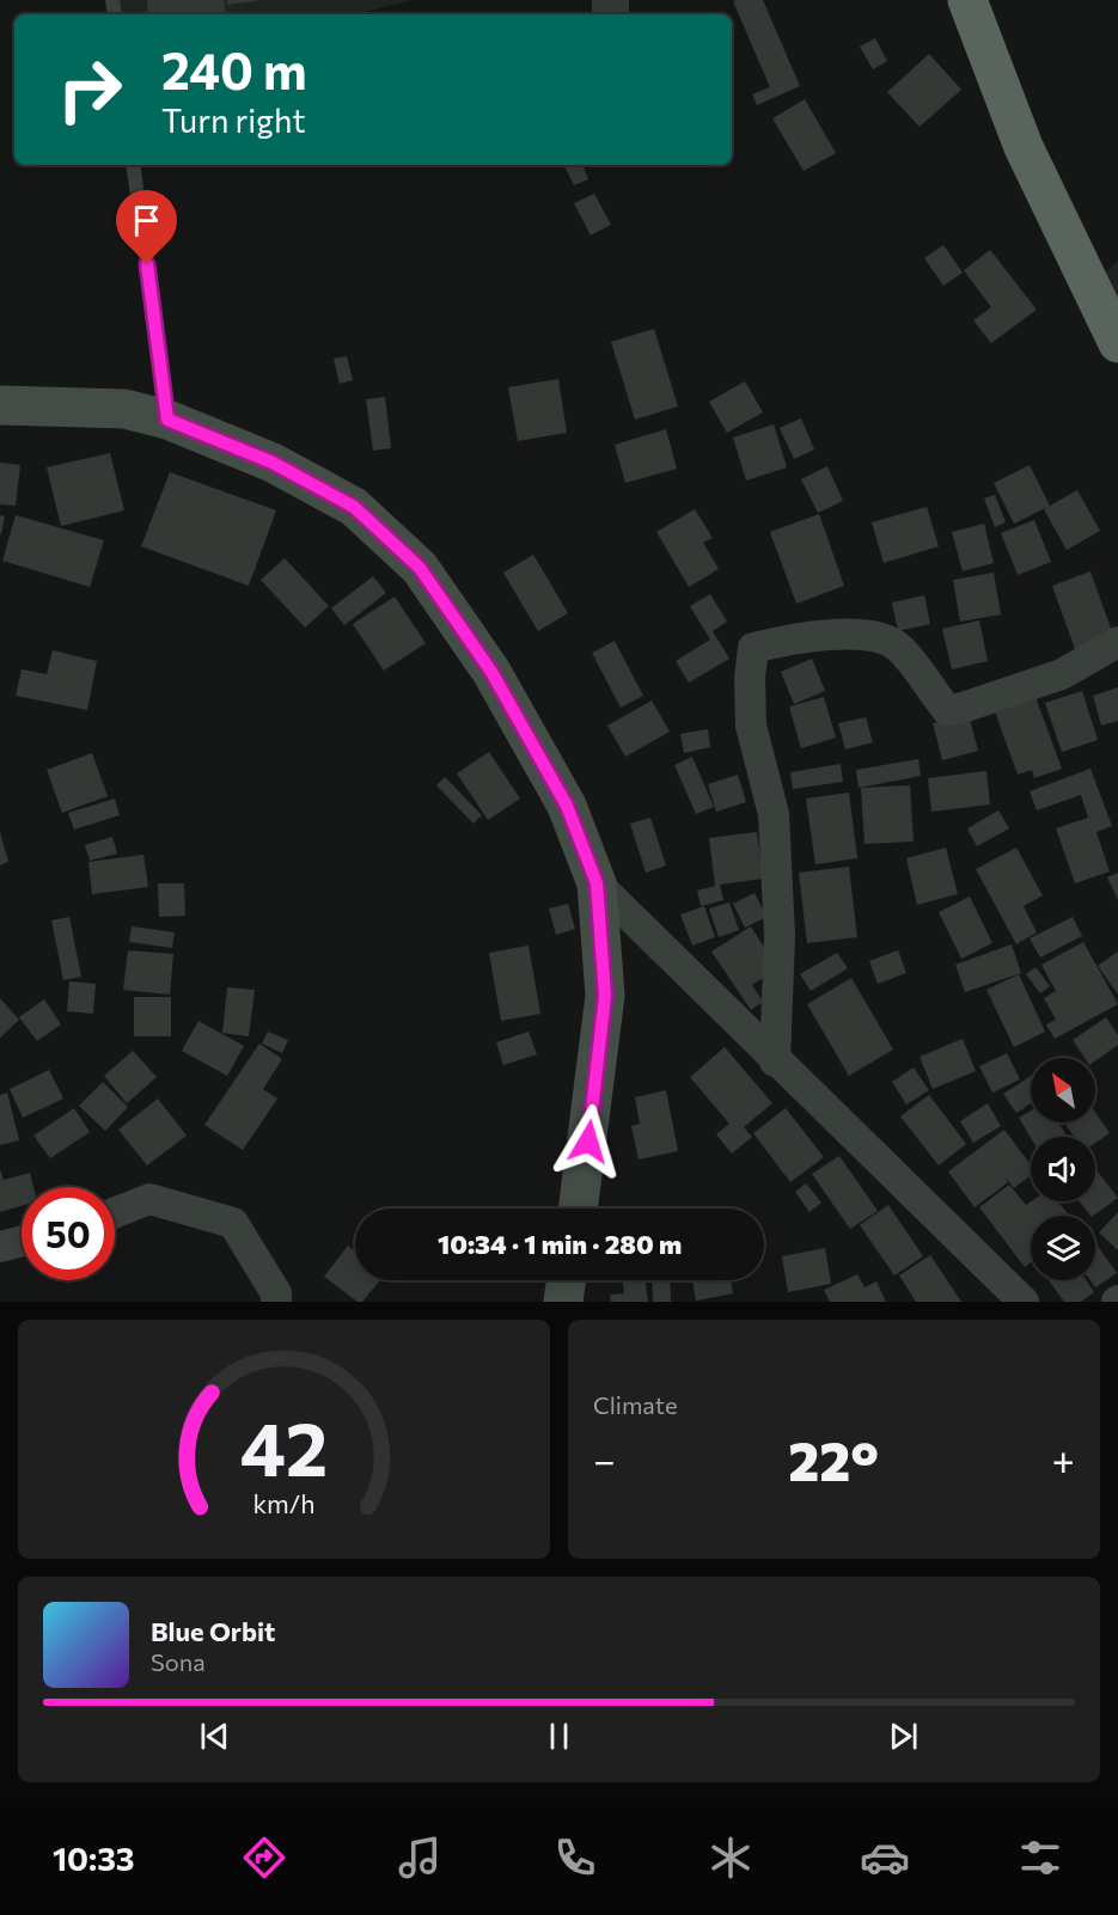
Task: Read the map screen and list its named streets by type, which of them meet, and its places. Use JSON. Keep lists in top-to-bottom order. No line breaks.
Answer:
{"north":"top left","page":{"turn":["240 m","Turn right"],"limit":"50","trip":"10:34 · 1 min · 280 m","tile":"Climate","heat":["−","22°","+"],"song":["Blue Orbit","Sona"],"tabs":"10:33","gauge":["42","km/h"]}}
